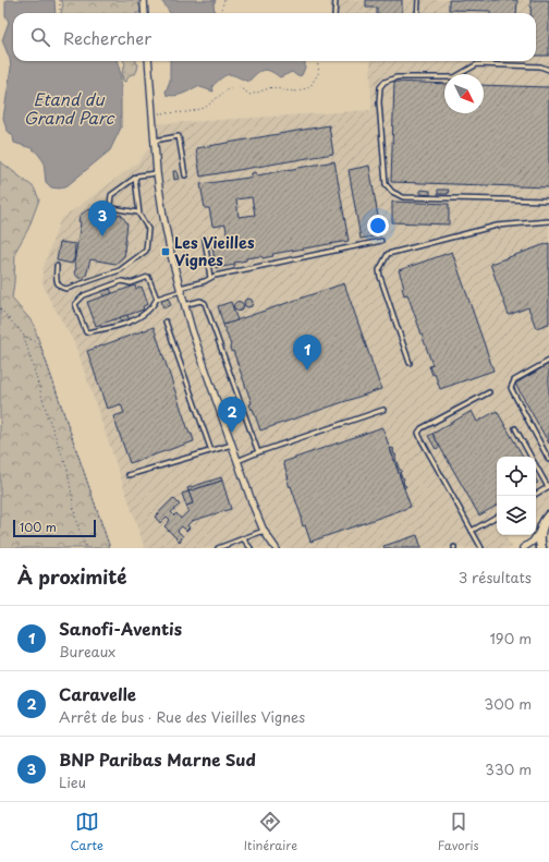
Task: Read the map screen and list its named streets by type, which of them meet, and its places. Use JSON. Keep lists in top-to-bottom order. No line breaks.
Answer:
{"water":["Etand du Grand Parc"],"places":{"transit":["Les Vieilles Vignes"]},"scale_bar":"100 m","north":"bottom right","page":{"search":"Rechercher","pins":["3","1","2"],"scale":"100 m","heading":["À proximité","3 résultats"],"list":[{"mark":"1","name":"Sanofi-Aventis","note":"Bureaux","value":"190 m"},{"mark":"2","name":"Caravelle","note":"Arrêt de bus · Rue des Vieilles Vignes","value":"300 m"},{"mark":"3","name":"BNP Paribas Marne Sud","note":"Lieu","value":"330 m"}],"nav":["Carte","Itinéraire","Favoris"]}}
